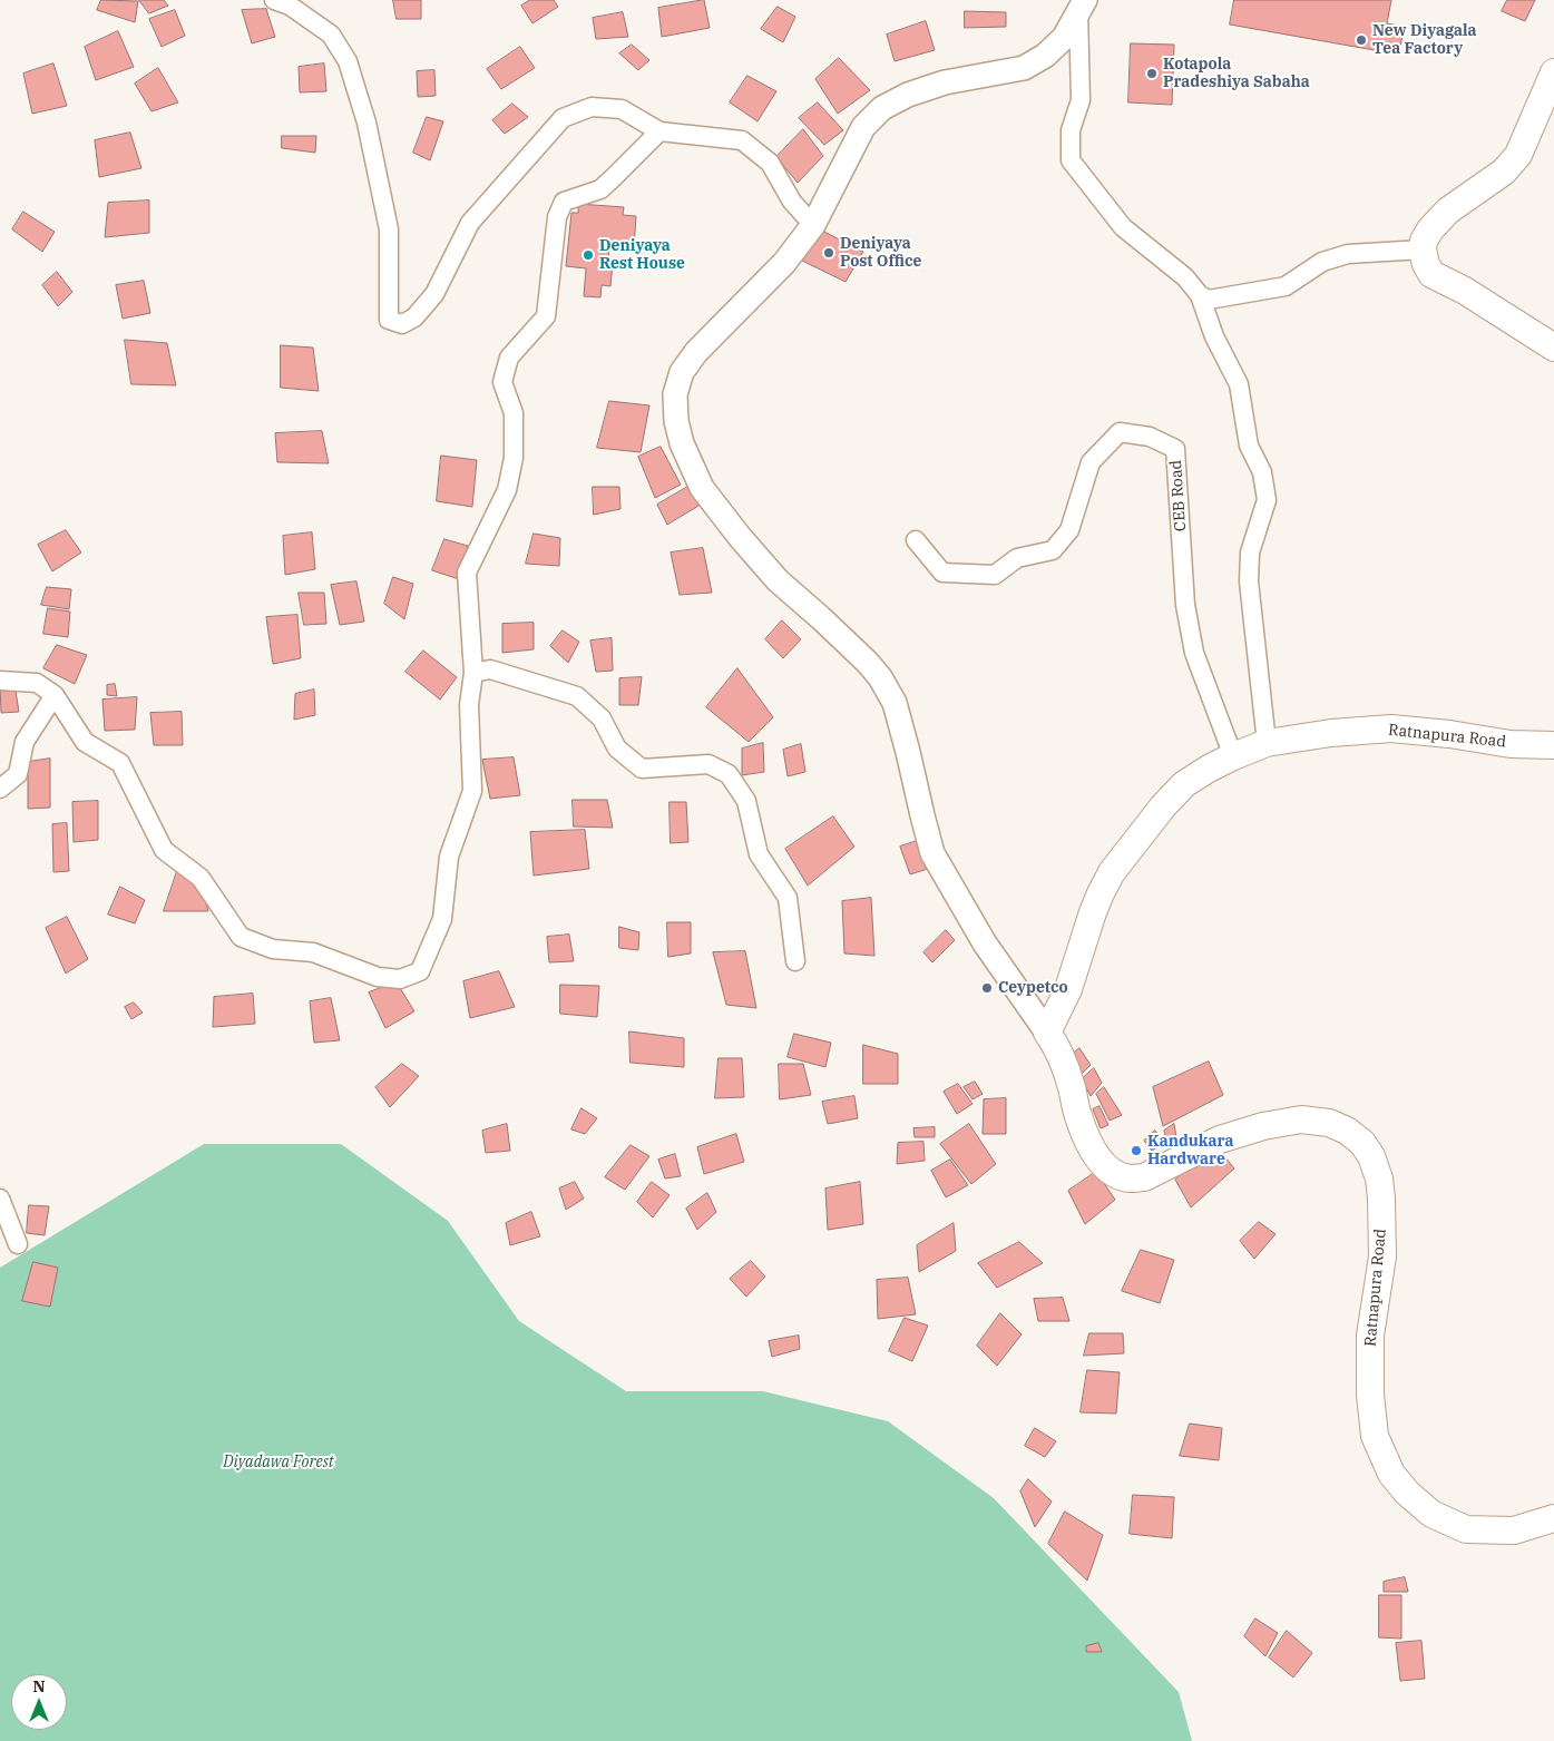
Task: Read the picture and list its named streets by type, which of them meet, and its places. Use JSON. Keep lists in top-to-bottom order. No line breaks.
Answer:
{"streets":{"highway":["Ratnapura Road"],"street":["CEB Road"]},"crossings":[["CEB Road","Ratnapura Road"]],"parks":["Diyadawa Forest"],"places":["New Diyagala Tea Factory","Kotapola Pradeshiya Sabaha","Deniyaya Post Office","Deniyaya Rest House","Ceypetco","Kandukara Hardware"],"north":"top"}
